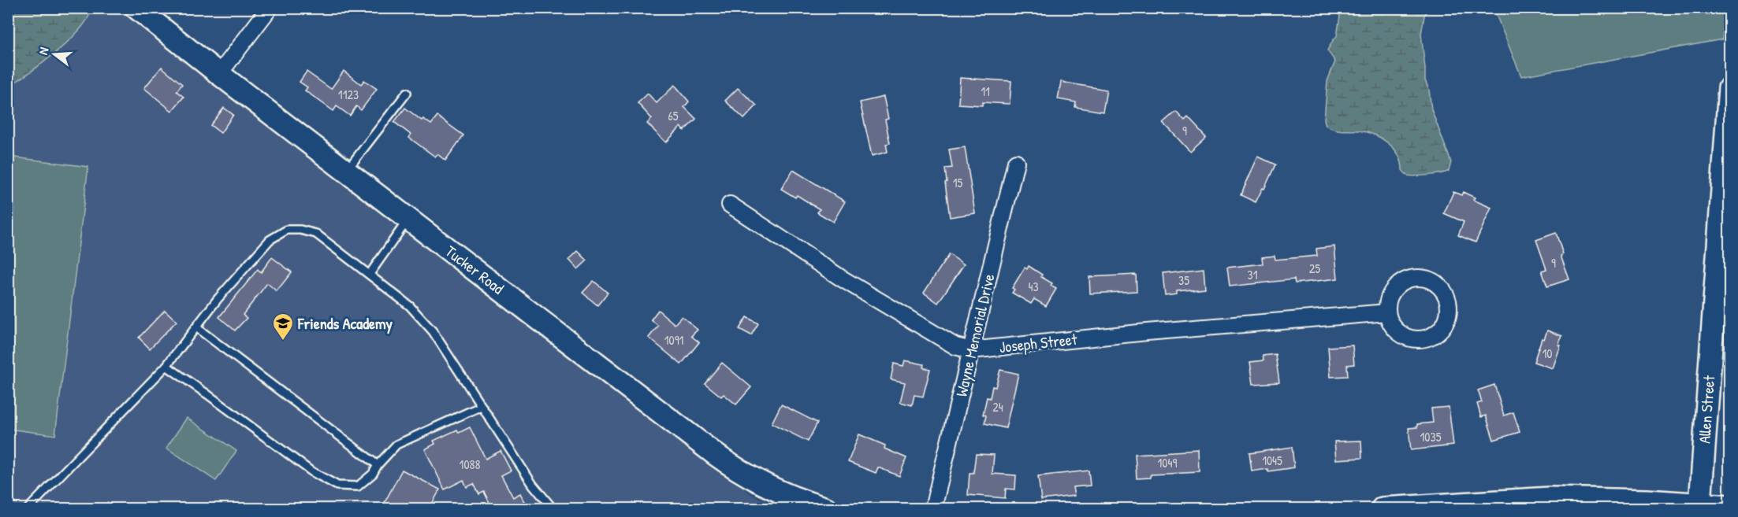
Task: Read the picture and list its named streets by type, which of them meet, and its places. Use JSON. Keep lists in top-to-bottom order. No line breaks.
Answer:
{"streets":{"main road":["Tucker Road","Allen Street"],"street":["Wayne Memorial Drive","Joseph Street"]},"crossings":[["Wayne Memorial Drive","Joseph Street"]],"places":{"school or university":["Friends Academy"]},"house_numbers":["11","1123","65","9","15","9","25","31","35","43","1091","10","24","1035","1045","1049","1088"],"north":"left"}
